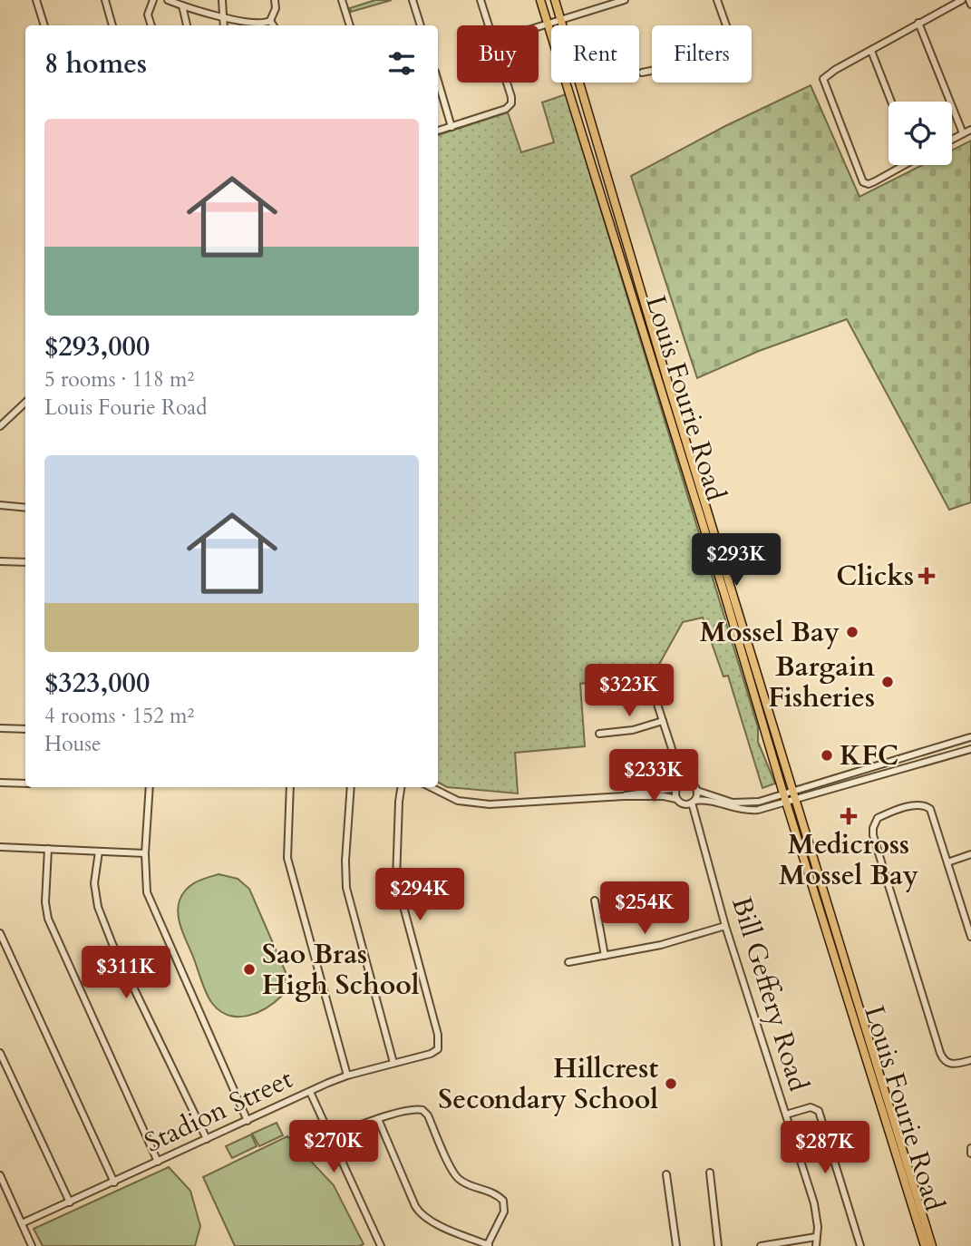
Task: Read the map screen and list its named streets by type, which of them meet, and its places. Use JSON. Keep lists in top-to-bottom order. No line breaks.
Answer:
{"streets":{"main road":["Louis Fourie Road"],"street":["Bill Geffery Road","Stadion Street"]},"places":{"health":["Clicks","Medicross Mossel Bay"],"other":["Mossel Bay","Bargain Fisheries","KFC","Sao Bras High School","Hillcrest Secondary School"]},"page":{"chip":["Buy","Rent","Filters"],"heading":"8 homes","list":[{"name":"$293,000","note":"5 rooms · 118 m² · Louis Fourie Road"},{"name":"$323,000","note":"4 rooms · 152 m² · House"}],"price":["$293K","$323K","$233K","$294K","$254K","$311K","$270K","$287K"]}}
